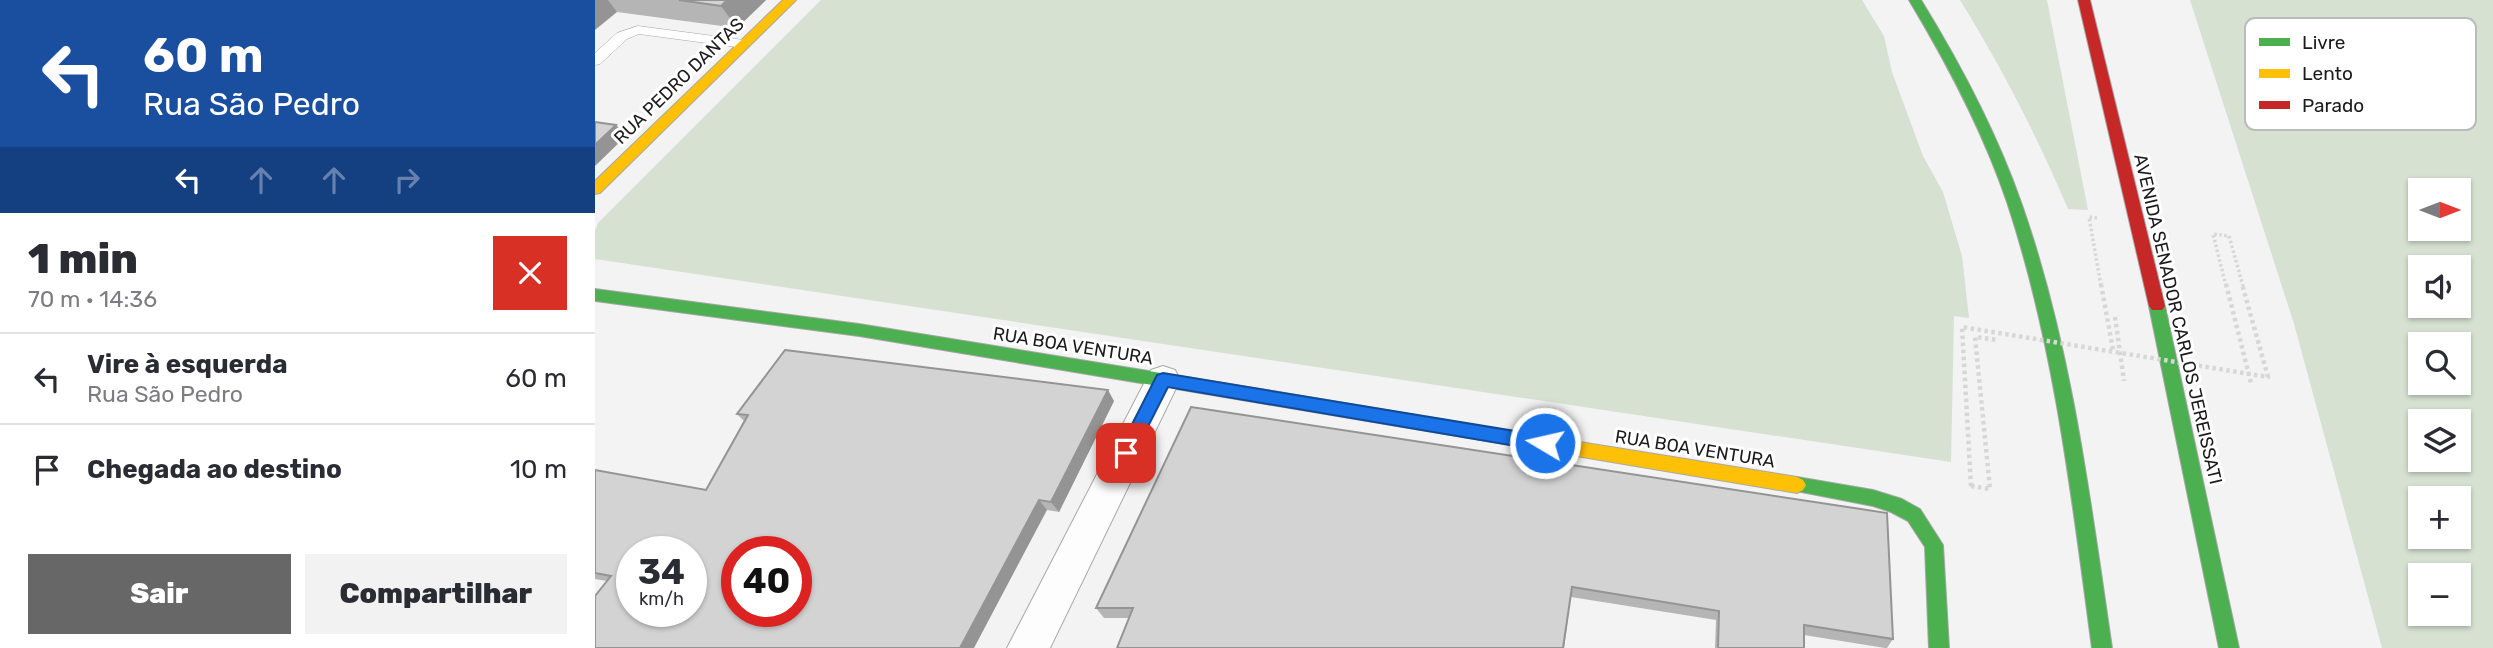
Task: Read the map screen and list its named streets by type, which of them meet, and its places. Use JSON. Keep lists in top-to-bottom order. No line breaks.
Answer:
{"streets":{"main road":["RUA PEDRO DANTAS","AVENIDA SENADOR CARLOS JEREISSATI","RUA BOA VENTURA"]},"legend":["Livre","Lento","Parado"],"north":"right","page":{"turn":["60 m","Rua São Pedro"],"map_buttons":["+","−"],"heading":["1 min","70 m · 14:36"],"list":[{"name":"Vire à esquerda","note":"Rua São Pedro","value":"60 m"},{"name":"Chegada ao destino","value":"10 m"}],"speed":"34 km/h","limit":"40","buttons":["Sair","Compartilhar"]}}
